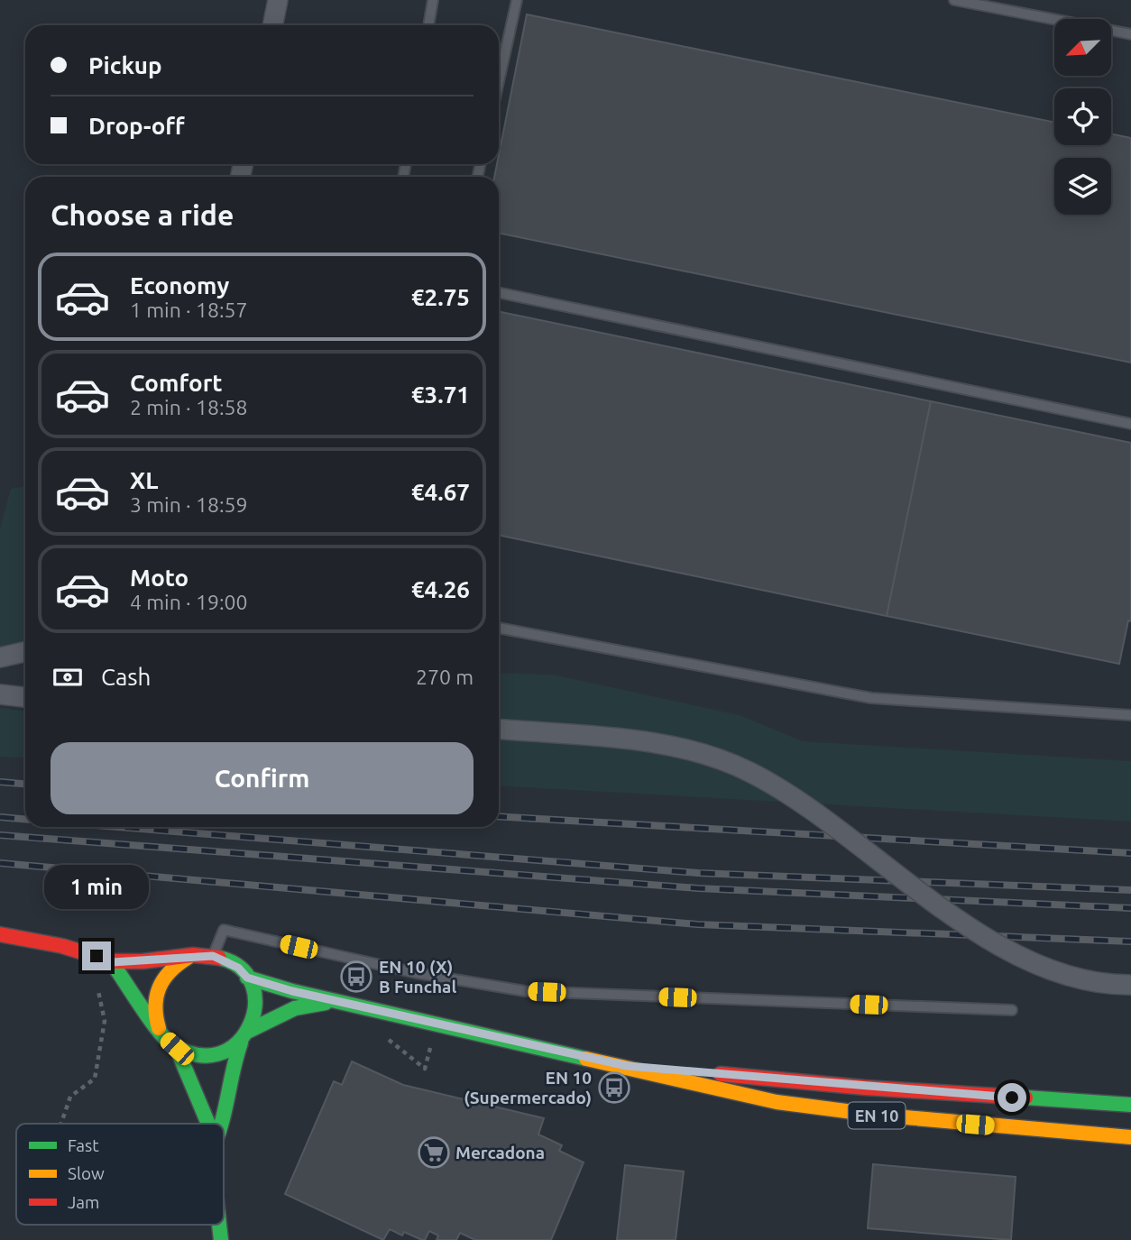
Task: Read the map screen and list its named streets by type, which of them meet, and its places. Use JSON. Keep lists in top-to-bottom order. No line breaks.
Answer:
{"streets":{"main road":["EN 10"]},"places":{"bus stop":["EN 10 (X) B Funchal","EN 10 (Supermercado)"],"supermarket":["Mercadona"]},"legend":["Fast","Slow","Jam"],"north":"bottom left","page":{"banner":["Pickup","Drop-off"],"heading":"Choose a ride","list":[{"name":"Economy","note":"1 min · 18:57","value":"€2.75"},{"name":"Comfort","note":"2 min · 18:58","value":"€3.71"},{"name":"XL","note":"3 min · 18:59","value":"€4.67"},{"name":"Moto","note":"4 min · 19:00","value":"€4.26"}],"pay":["Cash","270 m"],"buttons":"Confirm","bubble":"1 min"}}
